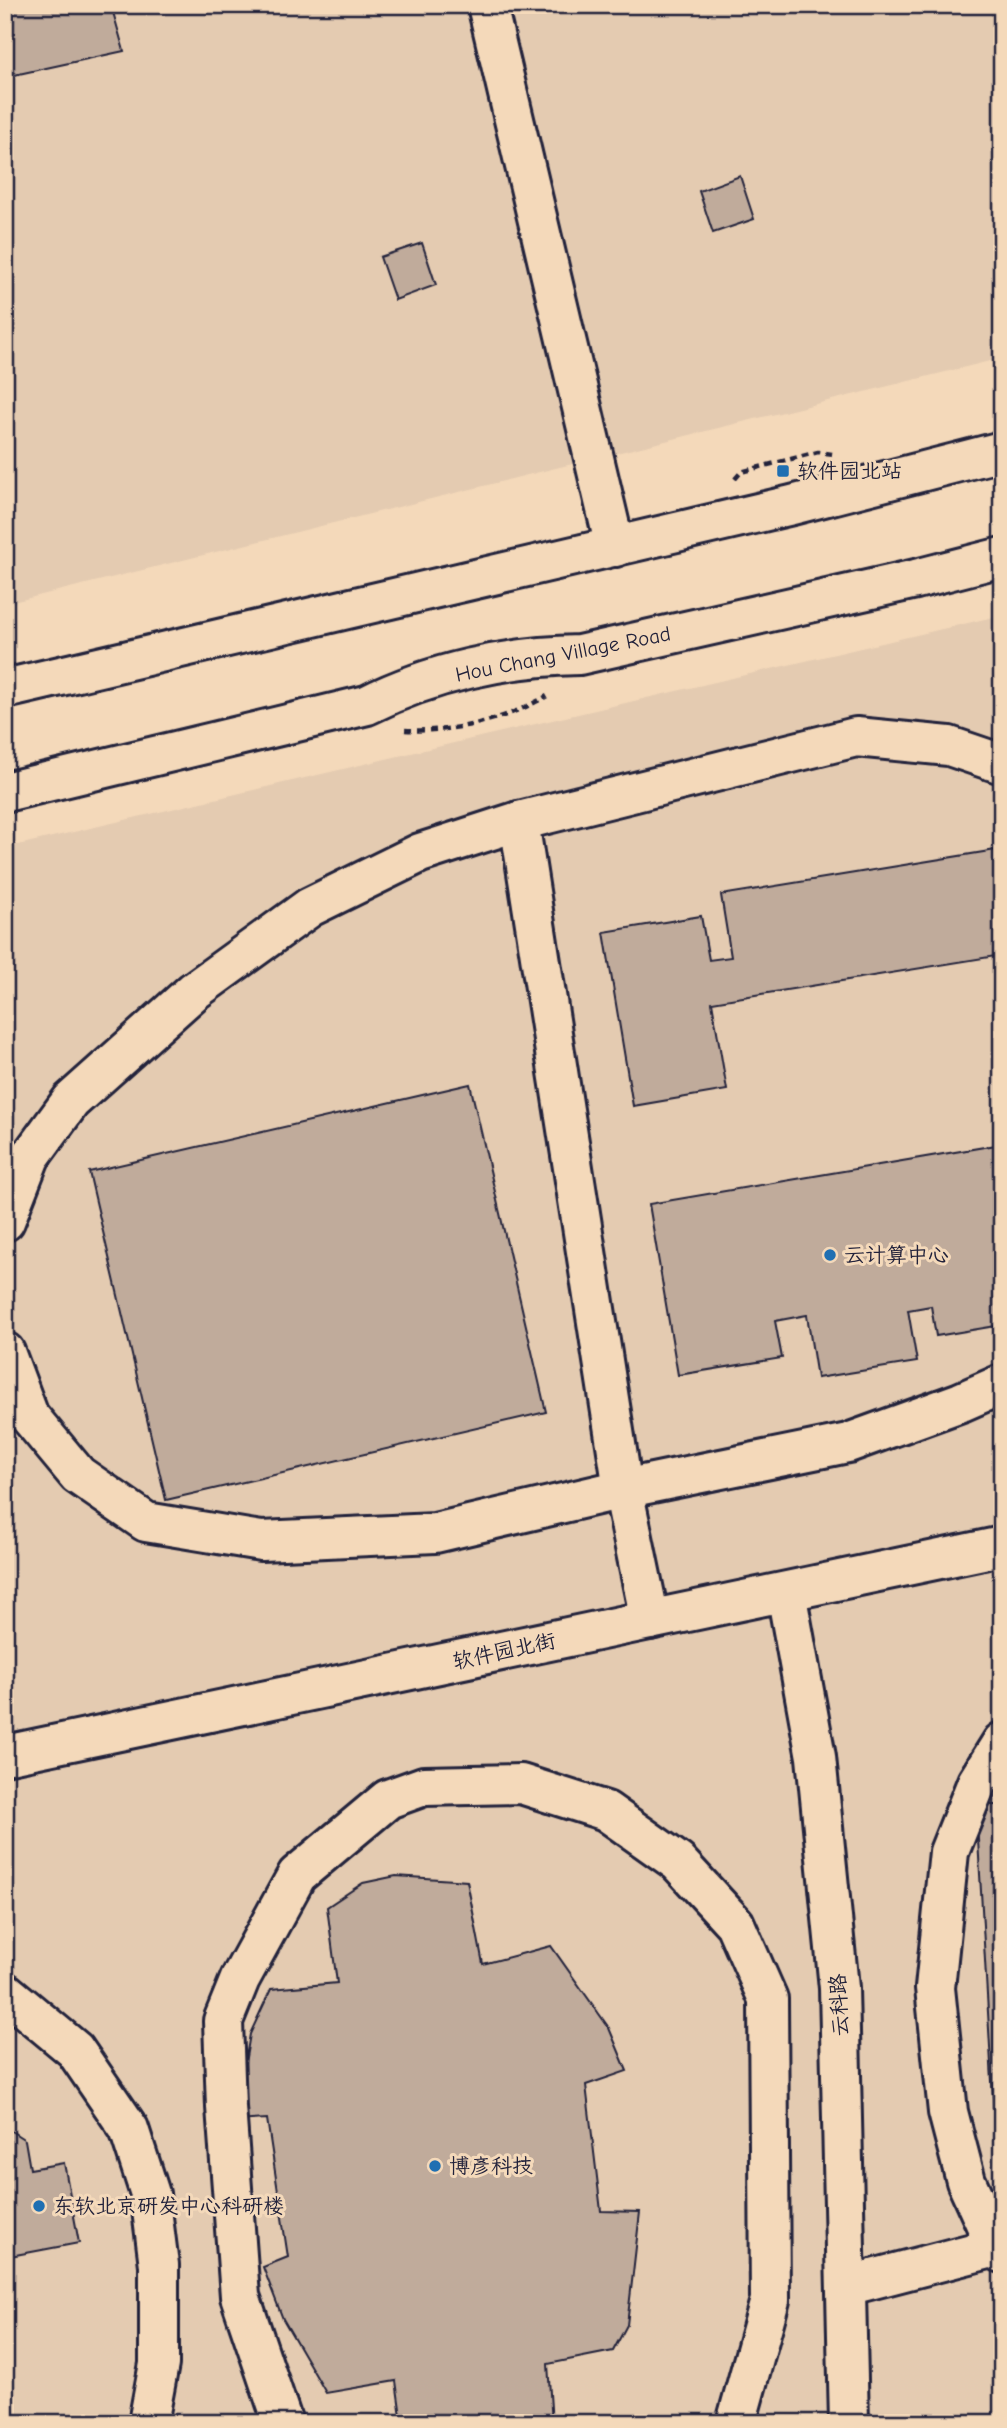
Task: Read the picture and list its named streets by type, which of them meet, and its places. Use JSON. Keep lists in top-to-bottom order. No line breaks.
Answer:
{"streets":{"street":["Hou Chang Village Road","软件园北街","云科路"]},"crossings":[["软件园北街","云科路"]],"places":{"transit":["软件园北站"],"other":["云计算中心","博彦科技","东软北京研发中心科研楼"]}}
